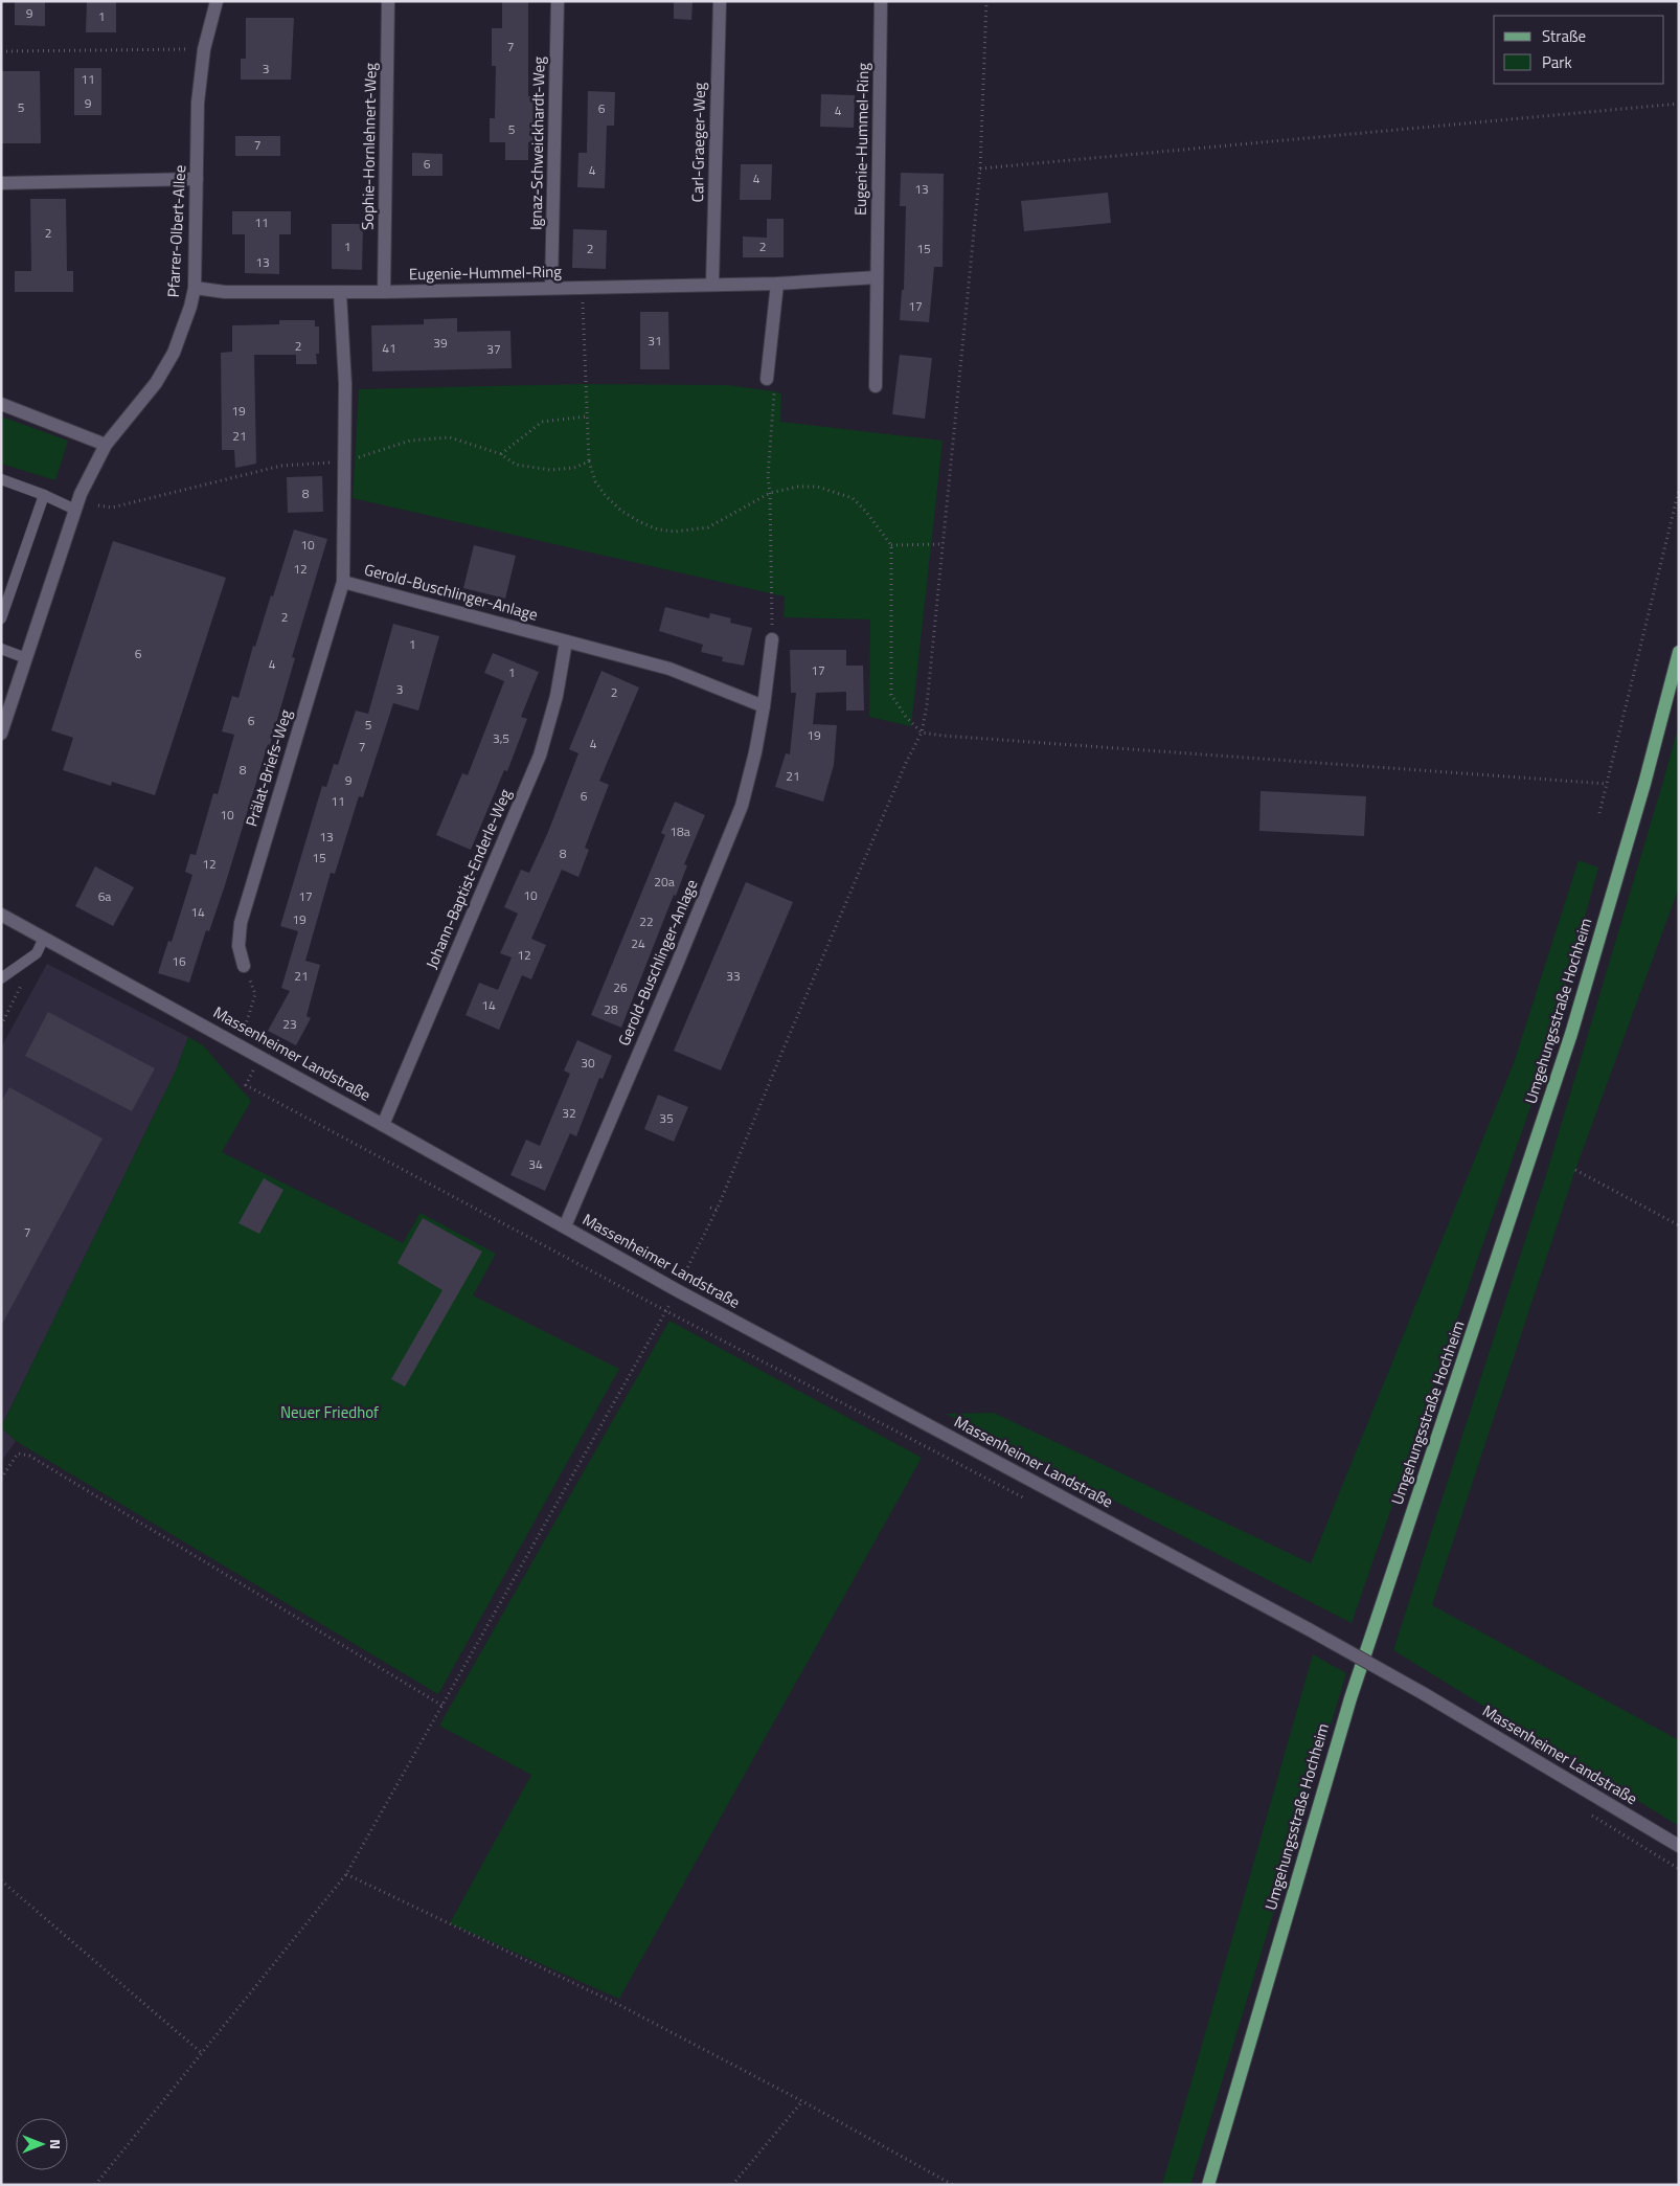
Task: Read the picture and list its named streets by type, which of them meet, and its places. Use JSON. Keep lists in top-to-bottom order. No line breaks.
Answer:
{"streets":{"main road":["Umgehungsstraße Hochheim"],"street":["Eugenie-Hummel-Ring","Carl-Graeger-Weg","Ignaz-Schweickhardt-Weg","Sophie-Hornlehnert-Weg","Pfarrer-Olbert-Allee","Gerold-Buschlinger-Anlage","Prälat-Briefs-Weg","Johann-Baptist-Enderle-Weg","Massenheimer Landstraße"]},"crossings":[["Eugenie-Hummel-Ring","Carl-Graeger-Weg"],["Eugenie-Hummel-Ring","Ignaz-Schweickhardt-Weg"],["Eugenie-Hummel-Ring","Sophie-Hornlehnert-Weg"],["Eugenie-Hummel-Ring","Pfarrer-Olbert-Allee"],["Eugenie-Hummel-Ring","Gerold-Buschlinger-Anlage"],["Gerold-Buschlinger-Anlage","Prälat-Briefs-Weg"],["Gerold-Buschlinger-Anlage","Johann-Baptist-Enderle-Weg"],["Gerold-Buschlinger-Anlage","Massenheimer Landstraße"],["Johann-Baptist-Enderle-Weg","Massenheimer Landstraße"]],"parks":["Neuer Friedhof"],"house_numbers":["9","1","7","3","11","9","5","6","4","5","7","6","4","4","13","11","2","1","2","2","15","13","17","31","39","2","41","37","19","21","8","10","12","2","1","6","4","17","1","3","2","6","5","19","3,5","4","7","8","21","9","6","11","10","18a","13","8","15","12","20a","10","6a","17","14","19","22","24","12","16","21","33","26","14","28","23","30","32","35","34","7"],"legend":["Straße","Park"],"north":"right"}
